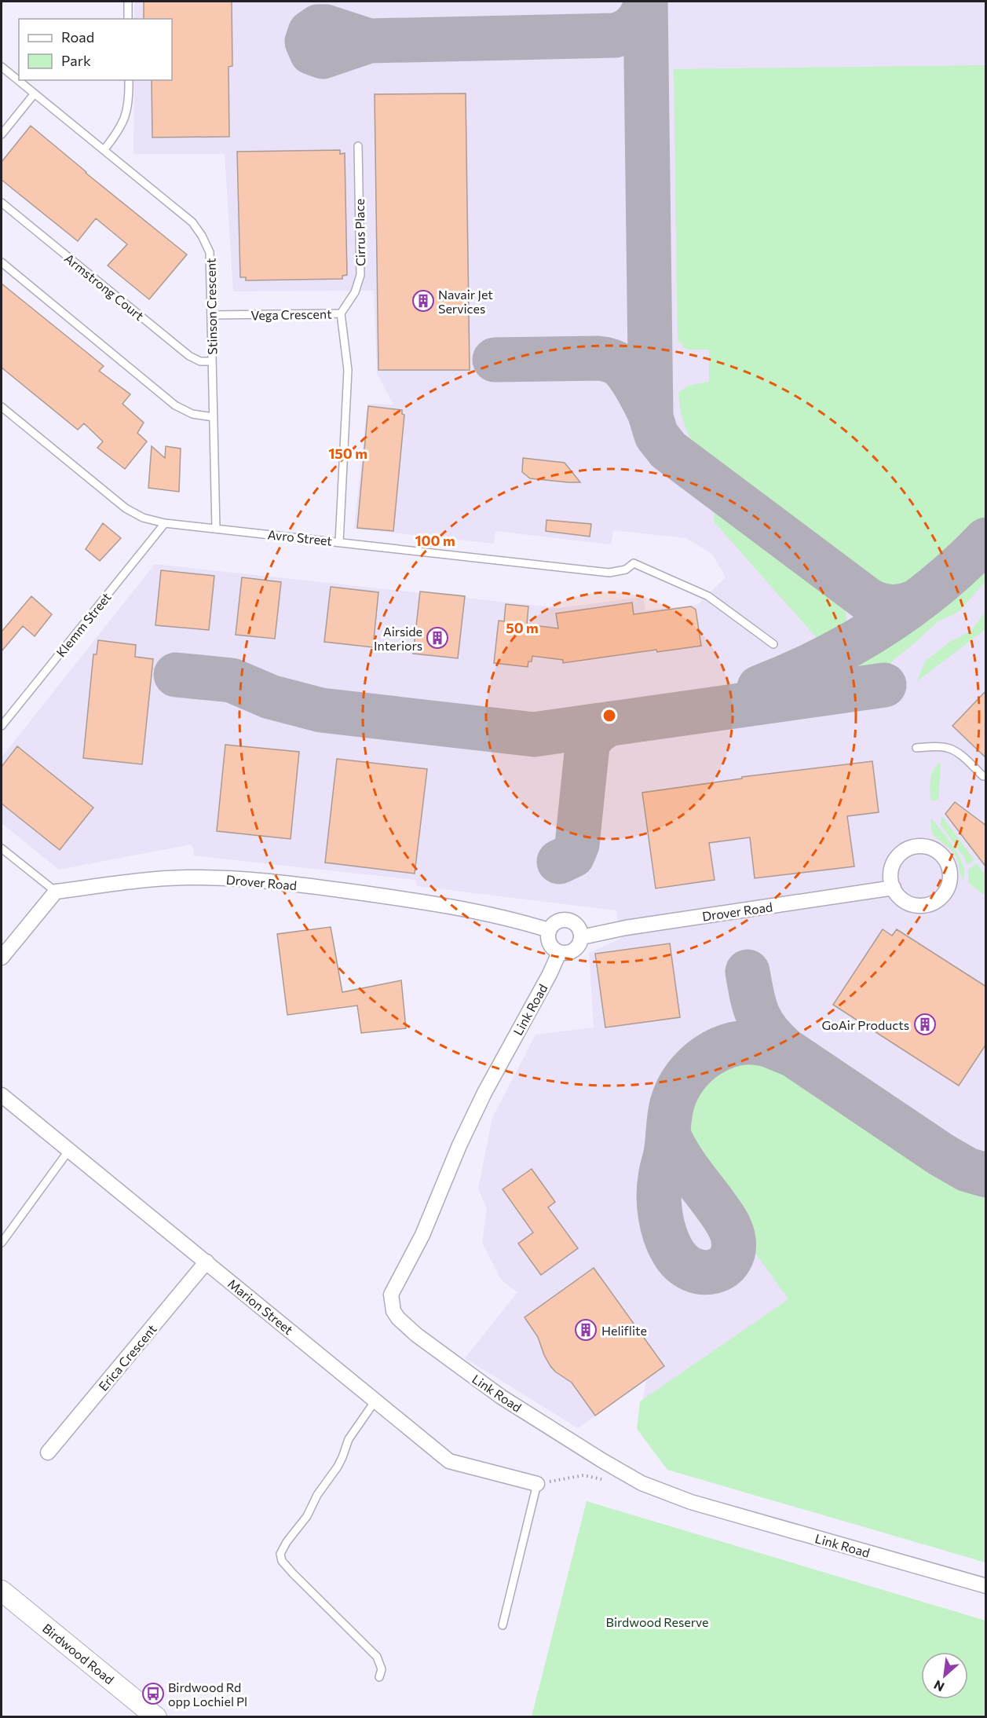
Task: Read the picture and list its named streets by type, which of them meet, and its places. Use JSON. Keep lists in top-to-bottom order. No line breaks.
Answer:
{"streets":{"main road":["Birdwood Road"],"street":["Drover Road","Link Road","Marion Street","Erica Crescent"],"lane":["Cirrus Place","Armstrong Court","Stinson Crescent","Vega Crescent","Avro Street","Klemm Street"]},"crossings":[["Cirrus Place","Vega Crescent"],["Armstrong Court","Stinson Crescent"],["Stinson Crescent","Vega Crescent"],["Stinson Crescent","Avro Street"],["Vega Crescent","Avro Street"],["Avro Street","Klemm Street"],["Drover Road","Link Road"],["Marion Street","Erica Crescent"]],"parks":["Birdwood Reserve"],"places":{"building":["Navair Jet Services","Airside Interiors","GoAir Products","Heliflite"],"bus stop":["Birdwood Rd opp Lochiel Pl"]},"legend":["Road","Park"],"north":"bottom left","rings":["150 m","100 m","50 m"]}
